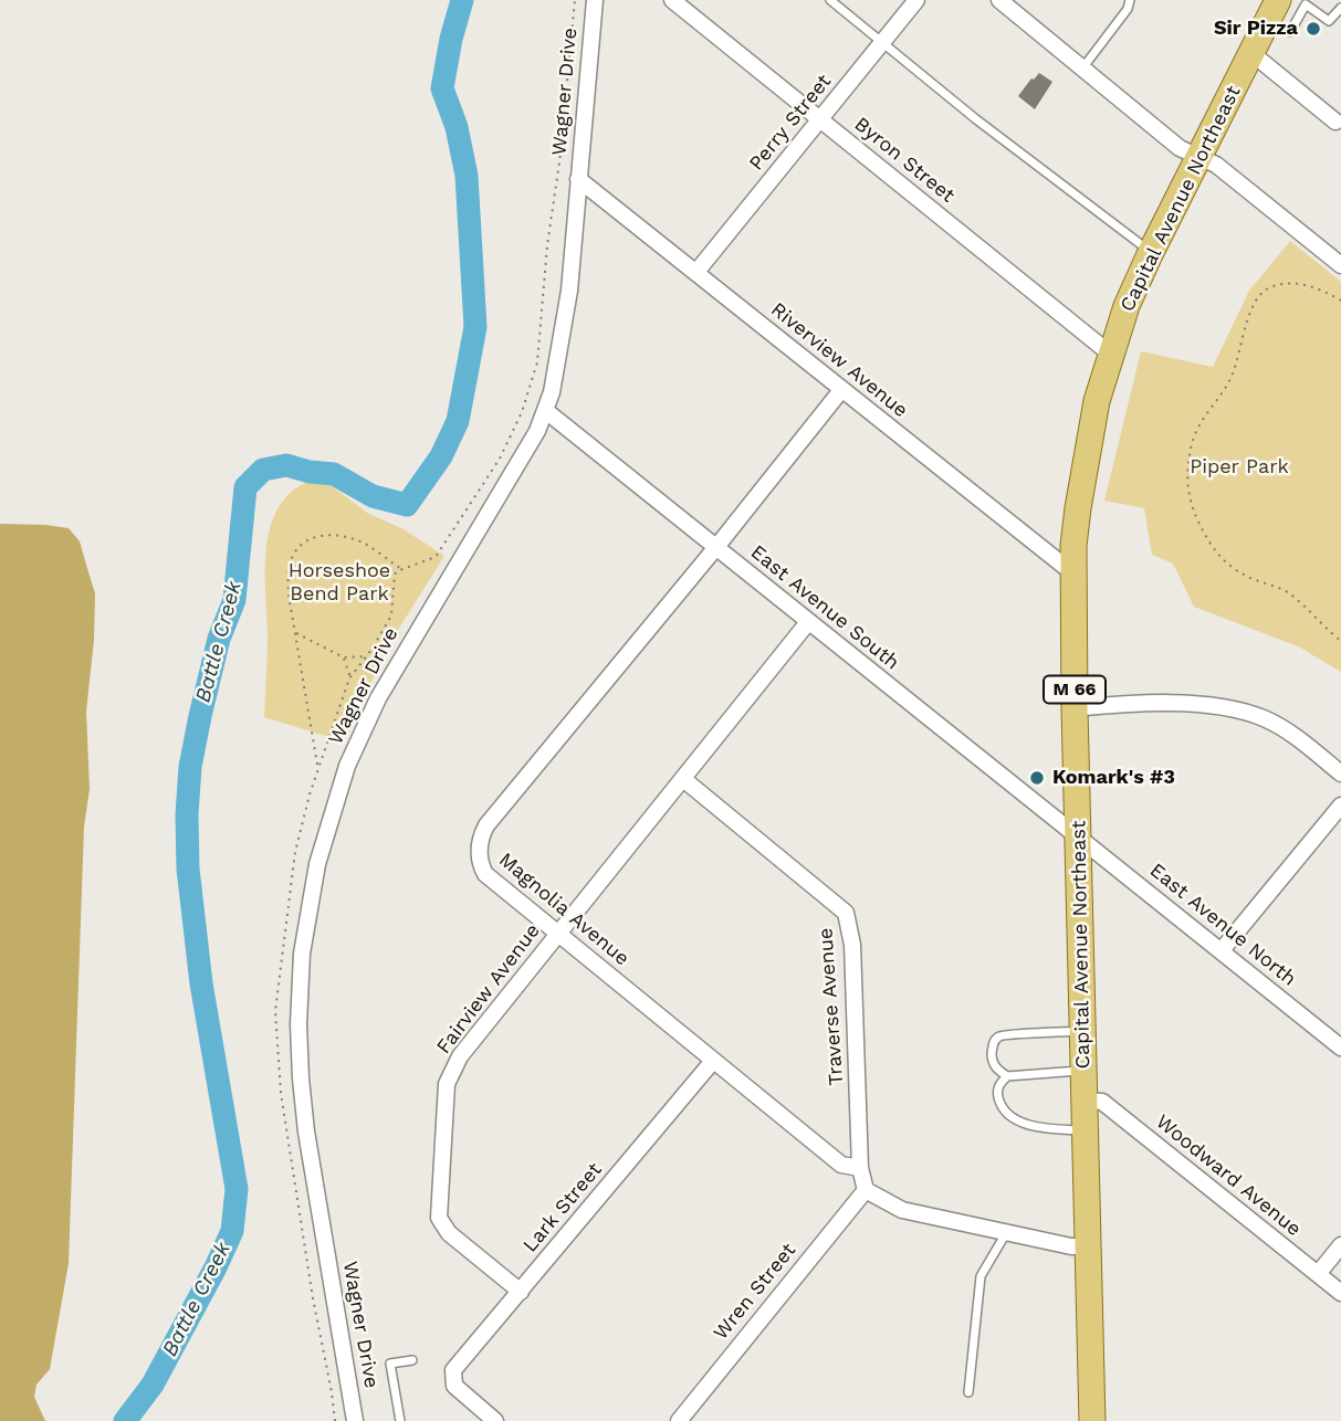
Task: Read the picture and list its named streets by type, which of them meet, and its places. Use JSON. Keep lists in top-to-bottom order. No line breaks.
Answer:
{"streets":{"main road":["Capital Avenue Northeast","M 66"],"street":["Wagner Drive","Perry Street","Byron Street","Riverview Avenue","East Avenue South","Magnolia Avenue","East Avenue North","Fairview Avenue","Traverse Avenue","Woodward Avenue","Lark Street","Wren Street"]},"crossings":[["Wagner Drive","Riverview Avenue"],["Wagner Drive","East Avenue South"],["Perry Street","Byron Street"],["Perry Street","Riverview Avenue"],["Byron Street","Capital Avenue Northeast"],["Capital Avenue Northeast","Riverview Avenue"],["Capital Avenue Northeast","East Avenue South"],["Capital Avenue Northeast","East Avenue North"],["Capital Avenue Northeast","Woodward Avenue"],["Riverview Avenue","Magnolia Avenue"],["East Avenue South","Magnolia Avenue"],["East Avenue South","East Avenue North"],["East Avenue South","Fairview Avenue"],["Magnolia Avenue","Fairview Avenue"],["Magnolia Avenue","Traverse Avenue"],["Magnolia Avenue","Lark Street"],["Fairview Avenue","Traverse Avenue"],["Fairview Avenue","Lark Street"]],"water":["Battle Creek"],"parks":["Piper Park","Horseshoe Bend Park"],"places":["Sir Pizza","Komark's #3"]}
